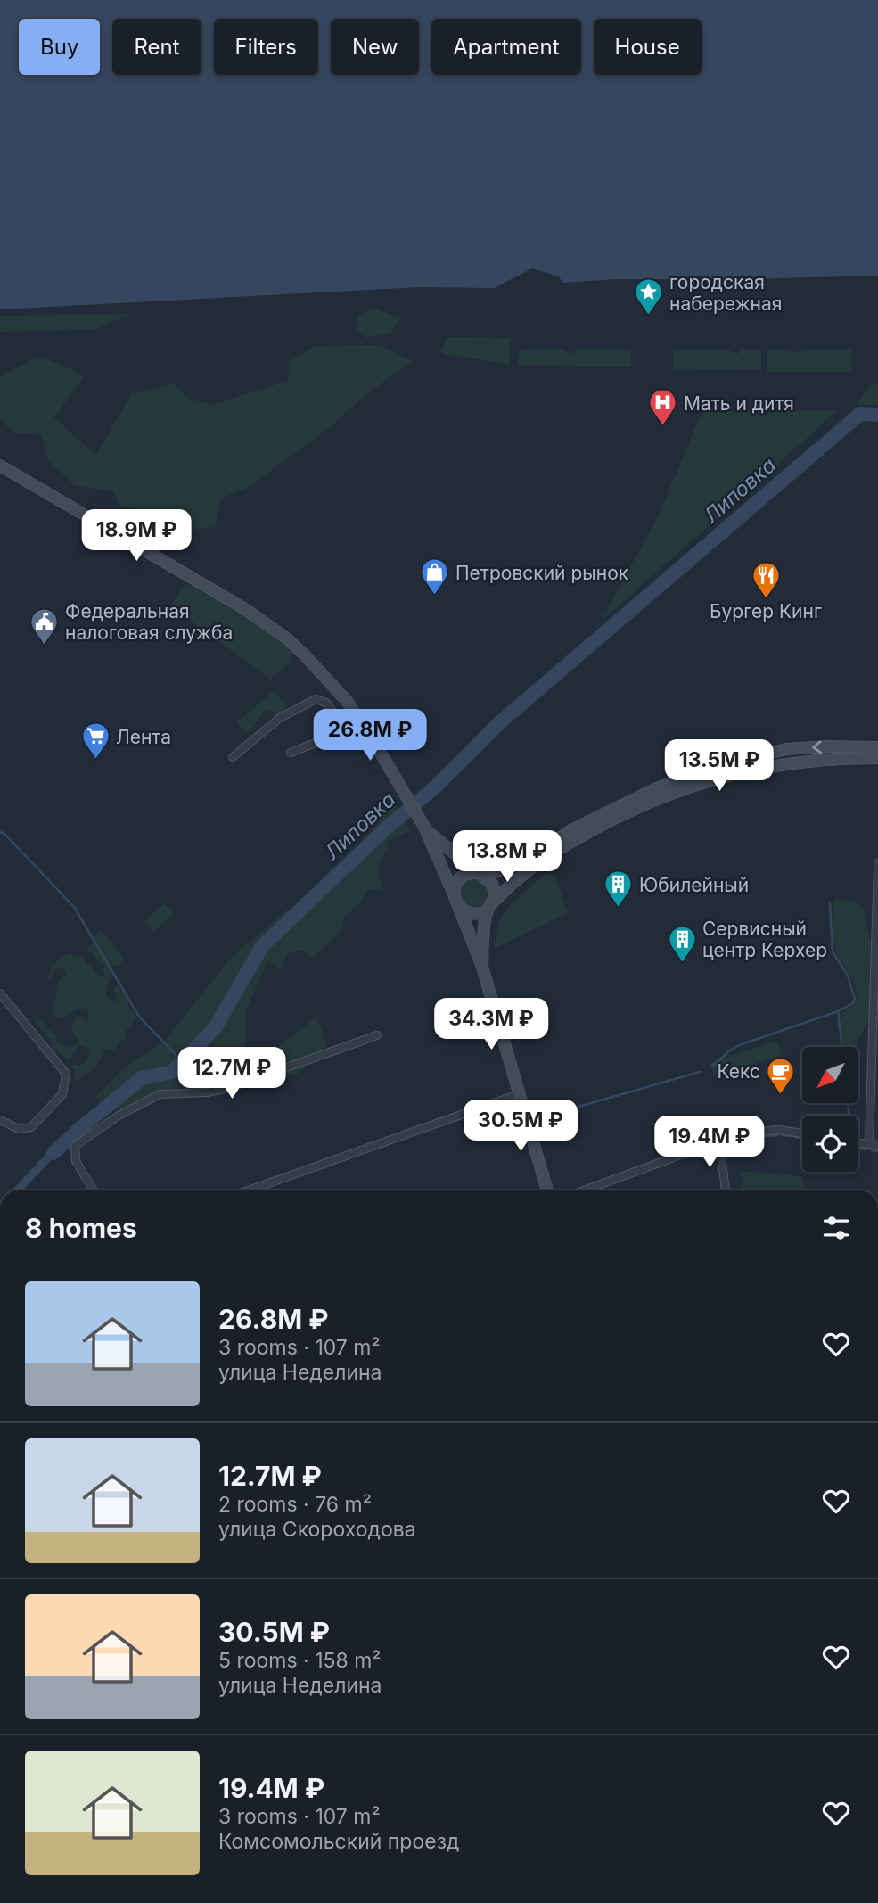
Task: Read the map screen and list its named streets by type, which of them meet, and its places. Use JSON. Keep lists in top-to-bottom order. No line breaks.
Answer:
{"water":["Липовка"],"places":{"place":["городская набережная"],"hospital":["Мать и дитя"],"shop":["Петровский рынок"],"restaurant":["Бургер Кинг"],"public building":["Федеральная налоговая служба"],"supermarket":["Лента"],"building":["Юбилейный","Сервисный центр Керхер"],"cafe":["Кекс"]},"north":"bottom left","page":{"chip":["Buy","Rent","Filters","New","Apartment","House"],"price":["18.9M ₽","26.8M ₽","13.5M ₽","13.8M ₽","34.3M ₽","12.7M ₽","30.5M ₽","19.4M ₽"],"heading":"8 homes","list":[{"name":"26.8M ₽","note":"3 rooms · 107 m² · улица Неделина"},{"name":"12.7M ₽","note":"2 rooms · 76 m² · улица Скороходова"},{"name":"30.5M ₽","note":"5 rooms · 158 m² · улица Неделина"},{"name":"19.4M ₽","note":"3 rooms · 107 m² · Комсомольский проезд"}]}}
